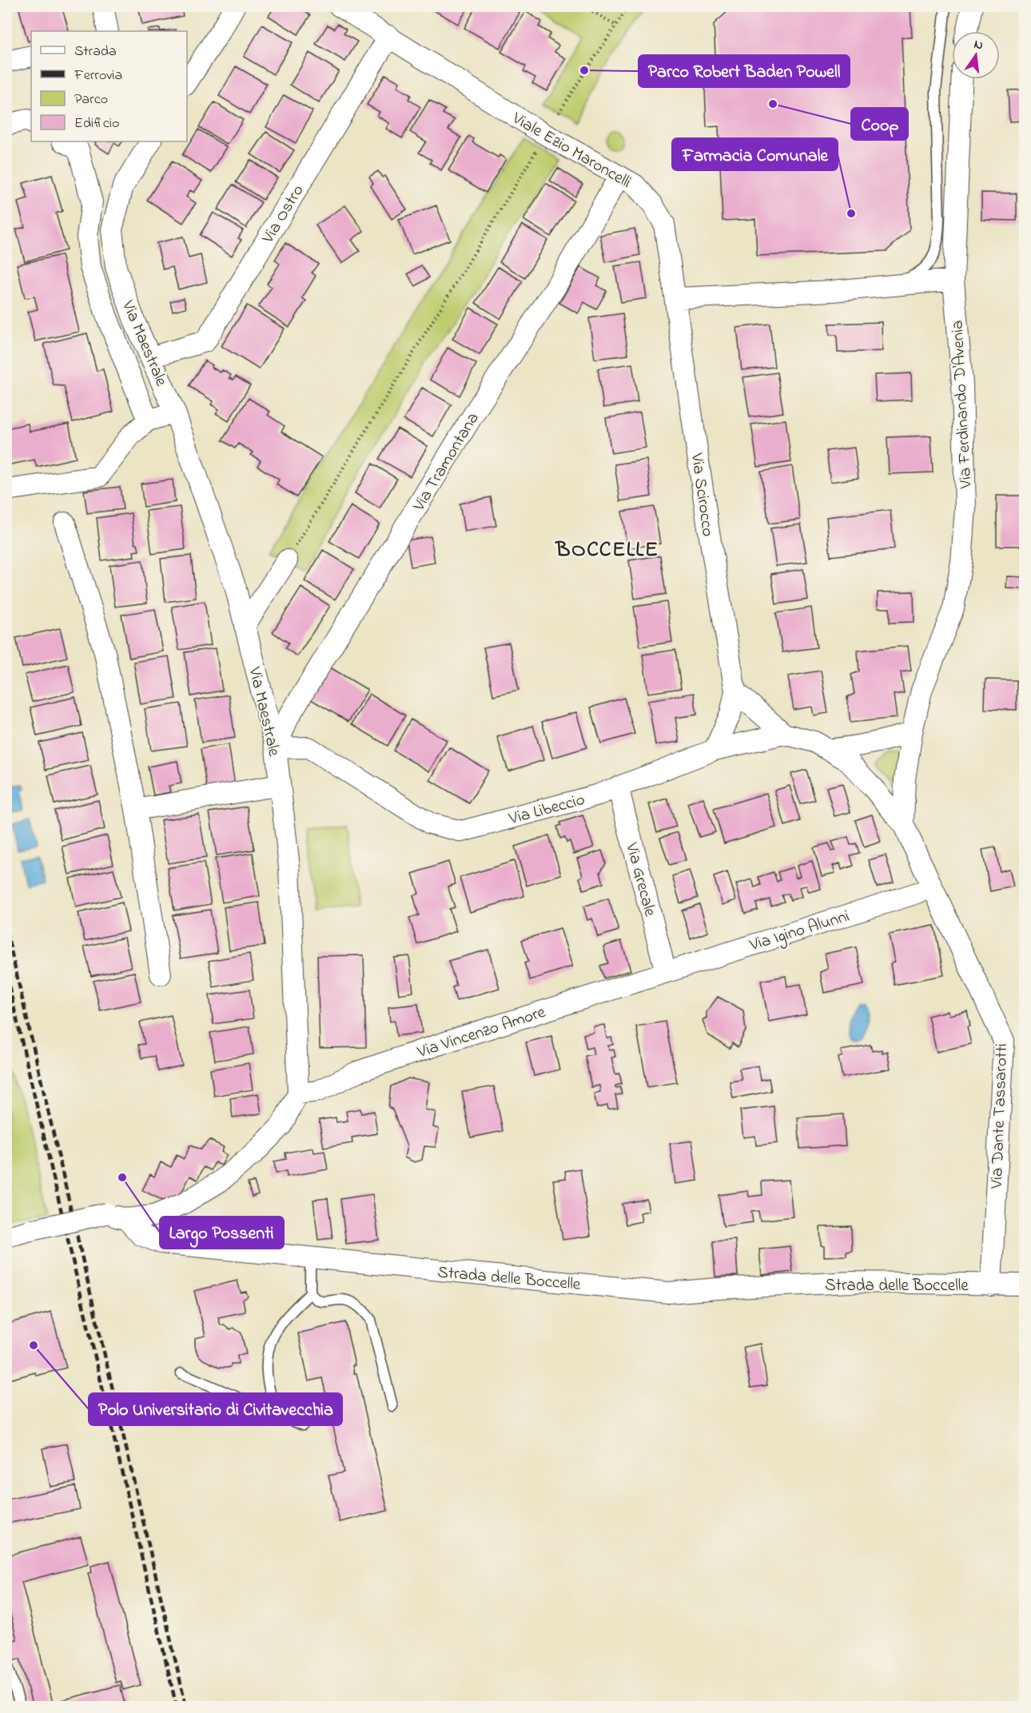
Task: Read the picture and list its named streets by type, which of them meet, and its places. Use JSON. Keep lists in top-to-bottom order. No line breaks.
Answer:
{"streets":{"street":["Viale Ezio Maroncelli","Via Ostro","Via Maestrale","Via Ferdinando D'Avenia","Via Tramontana","Via Scirocco","Via Libeccio","Via Grecale","Via Igino Alunni","Via Vincenzo Amore","Via Dante Tassarotti","Strada delle Boccelle"]},"crossings":[["Viale Ezio Maroncelli","Via Ostro"],["Viale Ezio Maroncelli","Via Tramontana"],["Viale Ezio Maroncelli","Via Scirocco"],["Via Ostro","Via Maestrale"],["Via Maestrale","Via Tramontana"],["Via Maestrale","Via Libeccio"],["Via Maestrale","Via Vincenzo Amore"],["Via Maestrale","Strada delle Boccelle"],["Via Ferdinando D'Avenia","Via Libeccio"],["Via Ferdinando D'Avenia","Via Dante Tassarotti"],["Via Tramontana","Via Libeccio"],["Via Scirocco","Via Libeccio"],["Via Libeccio","Via Grecale"],["Via Libeccio","Via Dante Tassarotti"],["Via Grecale","Via Igino Alunni"],["Via Grecale","Via Vincenzo Amore"],["Via Igino Alunni","Via Vincenzo Amore"],["Via Igino Alunni","Via Dante Tassarotti"],["Via Dante Tassarotti","Strada delle Boccelle"]],"districts":["BOCCELLE"],"places":["Parco Robert Baden Powell","Coop","Farmacia Comunale","Largo Possenti","Polo Universitario di Civitavecchia"],"legend":["Strada","Ferrovia","Parco","Edificio"],"north":"top"}
